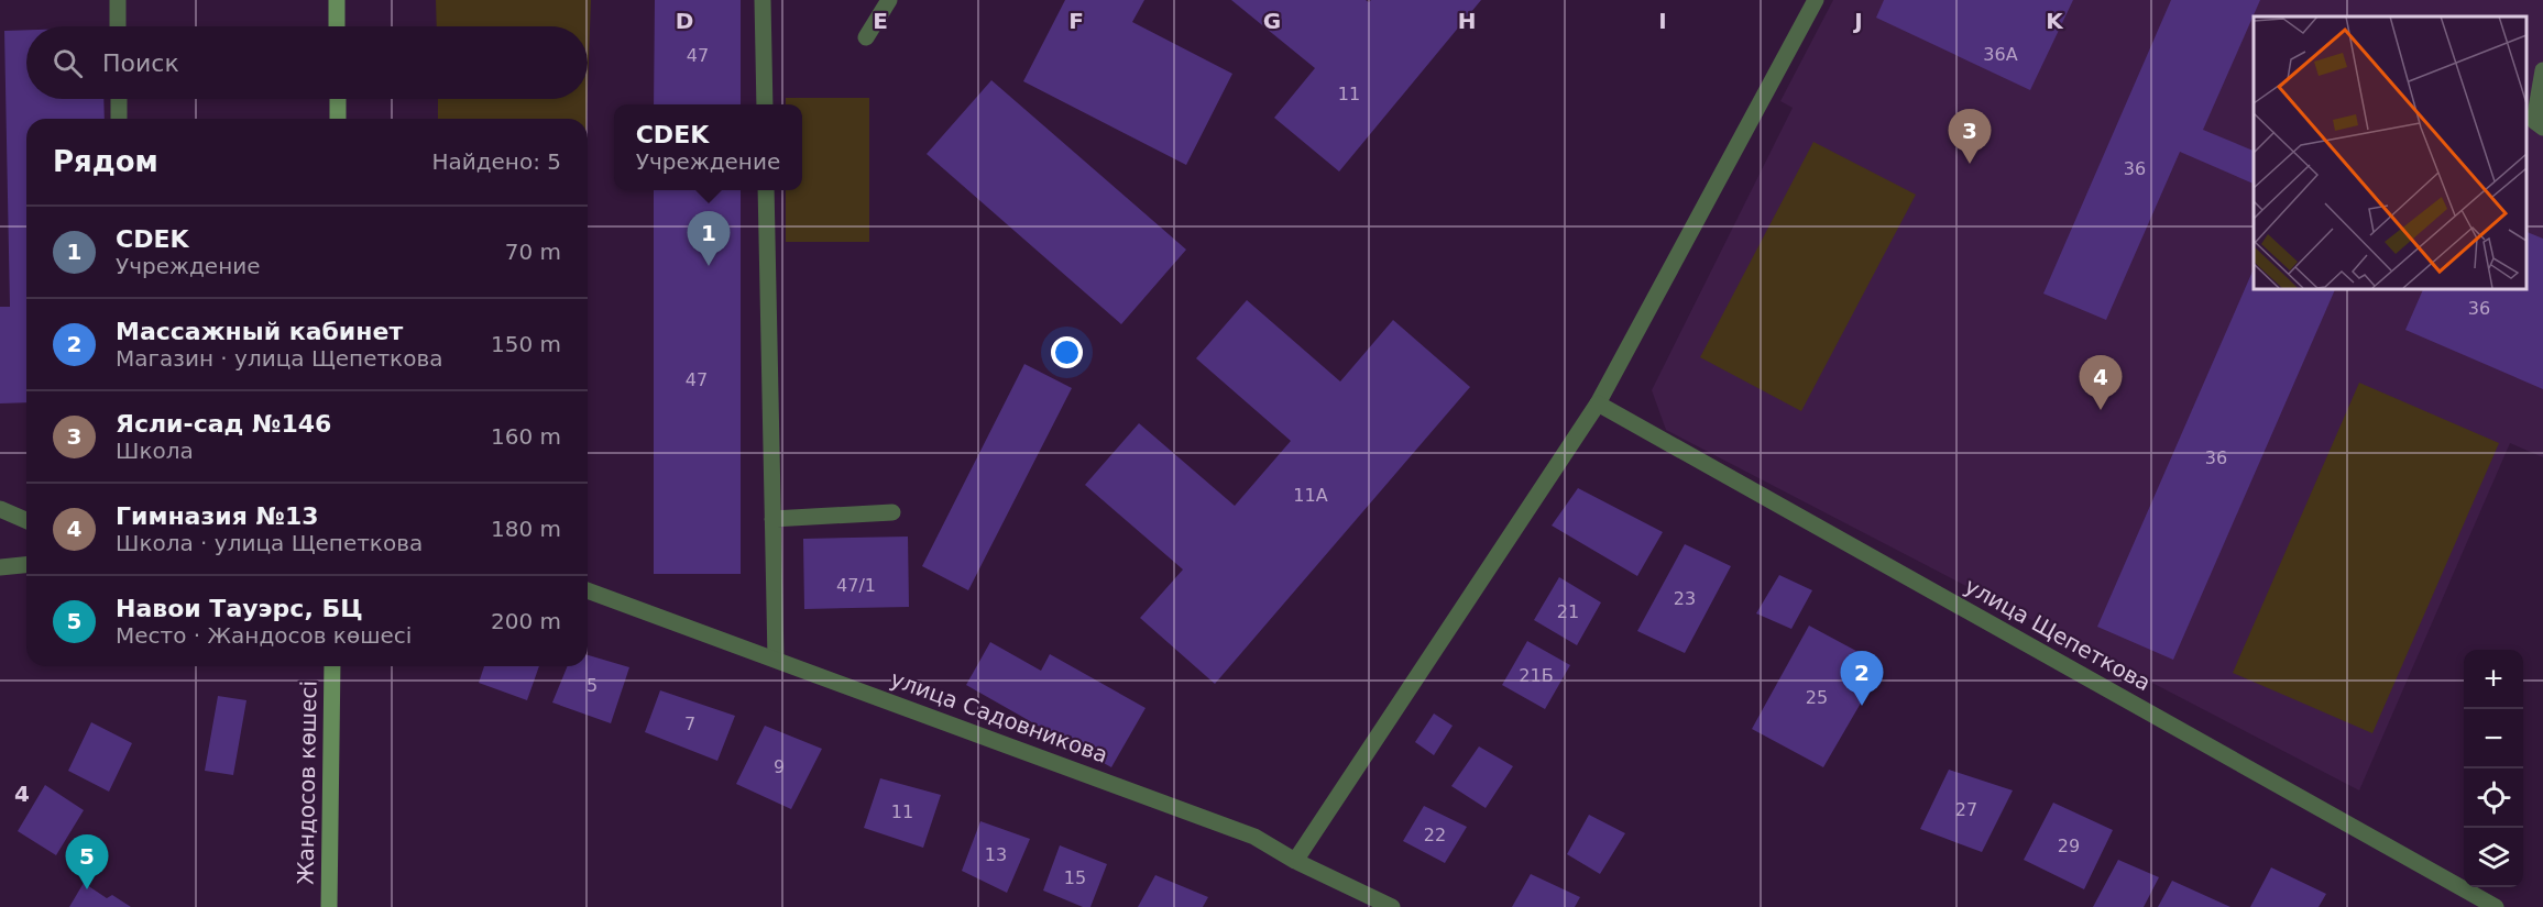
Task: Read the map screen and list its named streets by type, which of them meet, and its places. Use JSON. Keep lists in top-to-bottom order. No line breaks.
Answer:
{"streets":{"main road":["Жандосов көшесі"],"street":["улица Щепеткова","улица Садовникова"]},"house_numbers":["36А","47","11","36","36","47","36","11А","47/1","23","21","21Б","5","25","7","9","27","11","22","29","13","15"],"page":{"search":"Поиск","popup":["CDEK","Учреждение"],"pins":["3","1","4","2","5"],"heading":["Рядом","Найдено: 5"],"list":[{"mark":"1","name":"CDEK","note":"Учреждение","value":"70 m"},{"mark":"2","name":"Массажный кабинет","note":"Магазин · улица Щепеткова","value":"150 m"},{"mark":"3","name":"Ясли-сад №146","note":"Школа","value":"160 m"},{"mark":"4","name":"Гимназия №13","note":"Школа · улица Щепеткова","value":"180 m"},{"mark":"5","name":"Навои Тауэрс, БЦ","note":"Место · Жандосов көшесі","value":"200 m"}],"map_buttons":["+","−"]},"grid":{"columns":["D","E","F","G","H","I","J","K"],"rows":["4"]}}
